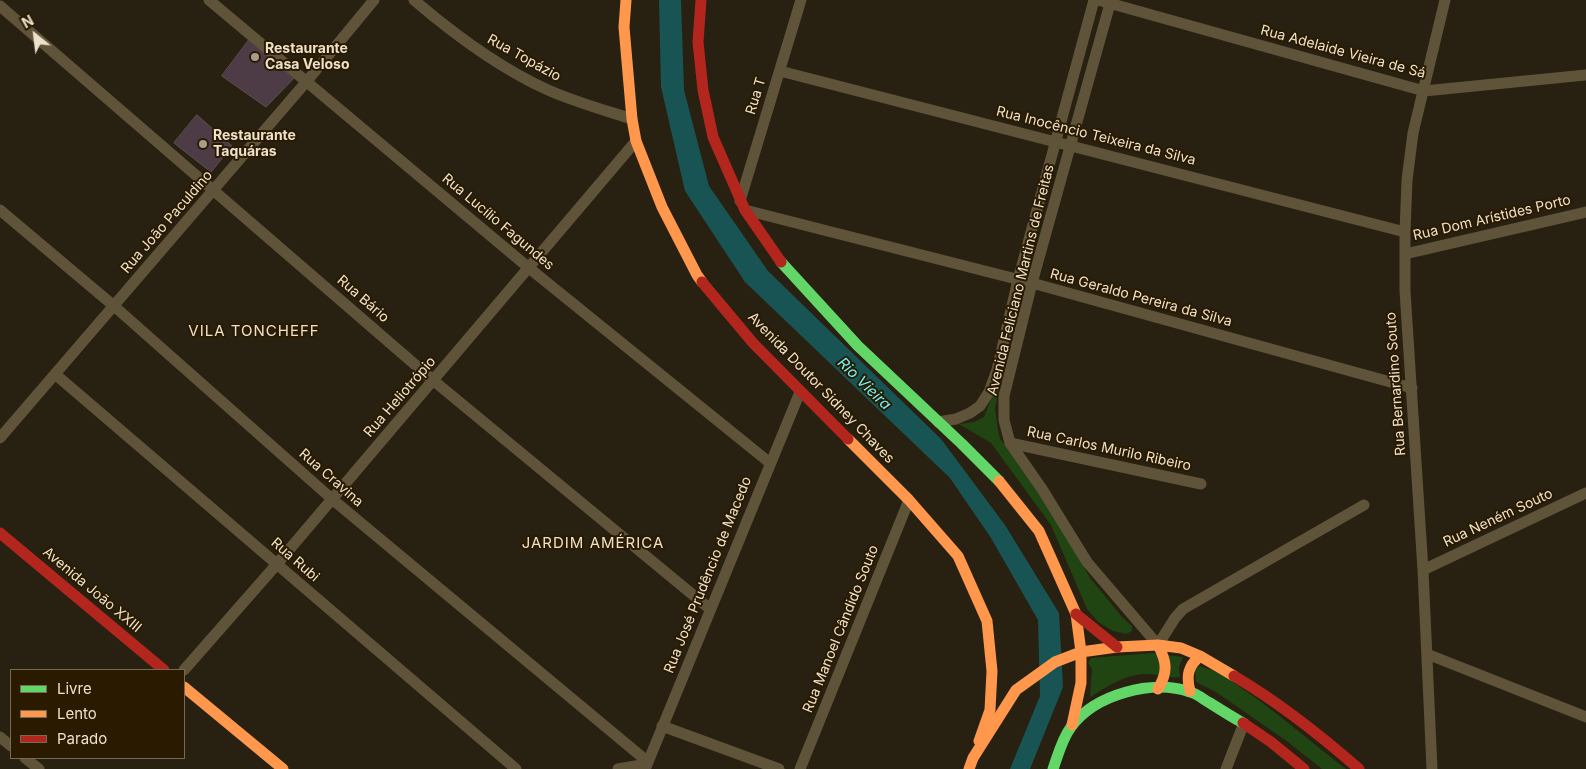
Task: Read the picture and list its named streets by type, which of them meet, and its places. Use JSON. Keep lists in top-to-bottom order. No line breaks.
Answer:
{"streets":{"main road":["Avenida Doutor Sidney Chaves","Avenida João XXIII"],"street":["Rua Adelaide Vieira de Sá","Rua Topázio","Rua T","Rua Inocêncio Teixeira da Silva","Rua Dom Arístides Porto","Rua João Paculdino","Rua Lucílio Fagundes","Avenida Feliciano Martins de Freitas","Rua Geraldo Pereira da Silva","Rua Bário","Rua Bernardino Souto","Rua Heliotrópio","Rua Carlos Murilo Ribeiro","Rua Cravina","Rua Neném Souto","Rua Rubi","Rua José Prudêncio de Macedo","Rua Manoel Cândido Souto"]},"crossings":[["Rua Adelaide Vieira de Sá","Avenida Feliciano Martins de Freitas"],["Rua Adelaide Vieira de Sá","Rua Bernardino Souto"],["Rua Topázio","Avenida Doutor Sidney Chaves"],["Rua T","Rua Inocêncio Teixeira da Silva"],["Rua T","Rua Geraldo Pereira da Silva"],["Rua Inocêncio Teixeira da Silva","Avenida Feliciano Martins de Freitas"],["Rua Inocêncio Teixeira da Silva","Rua Bernardino Souto"],["Rua Dom Arístides Porto","Rua Bernardino Souto"],["Rua João Paculdino","Rua Lucílio Fagundes"],["Rua João Paculdino","Rua Bário"],["Rua João Paculdino","Rua Cravina"],["Rua João Paculdino","Rua Rubi"],["Rua Lucílio Fagundes","Rua Heliotrópio"],["Rua Lucílio Fagundes","Rua José Prudêncio de Macedo"],["Avenida Feliciano Martins de Freitas","Rua Geraldo Pereira da Silva"],["Avenida Feliciano Martins de Freitas","Rua Carlos Murilo Ribeiro"],["Rua Geraldo Pereira da Silva","Rua Bernardino Souto"],["Rua Bário","Rua Heliotrópio"],["Rua Bário","Rua José Prudêncio de Macedo"],["Rua Bernardino Souto","Rua Neném Souto"],["Avenida Doutor Sidney Chaves","Rua Heliotrópio"],["Avenida Doutor Sidney Chaves","Rua José Prudêncio de Macedo"],["Avenida Doutor Sidney Chaves","Rua Manoel Cândido Souto"],["Rua Heliotrópio","Rua Cravina"],["Rua Heliotrópio","Rua Rubi"],["Rua Cravina","Rua José Prudêncio de Macedo"]],"districts":["VILA TONCHEFF","JARDIM AMÉRICA"],"water":["Rio Vieira"],"places":["Restaurante Casa Veloso","Restaurante Taquáras"],"legend":["Livre","Lento","Parado"],"north":"top left"}
